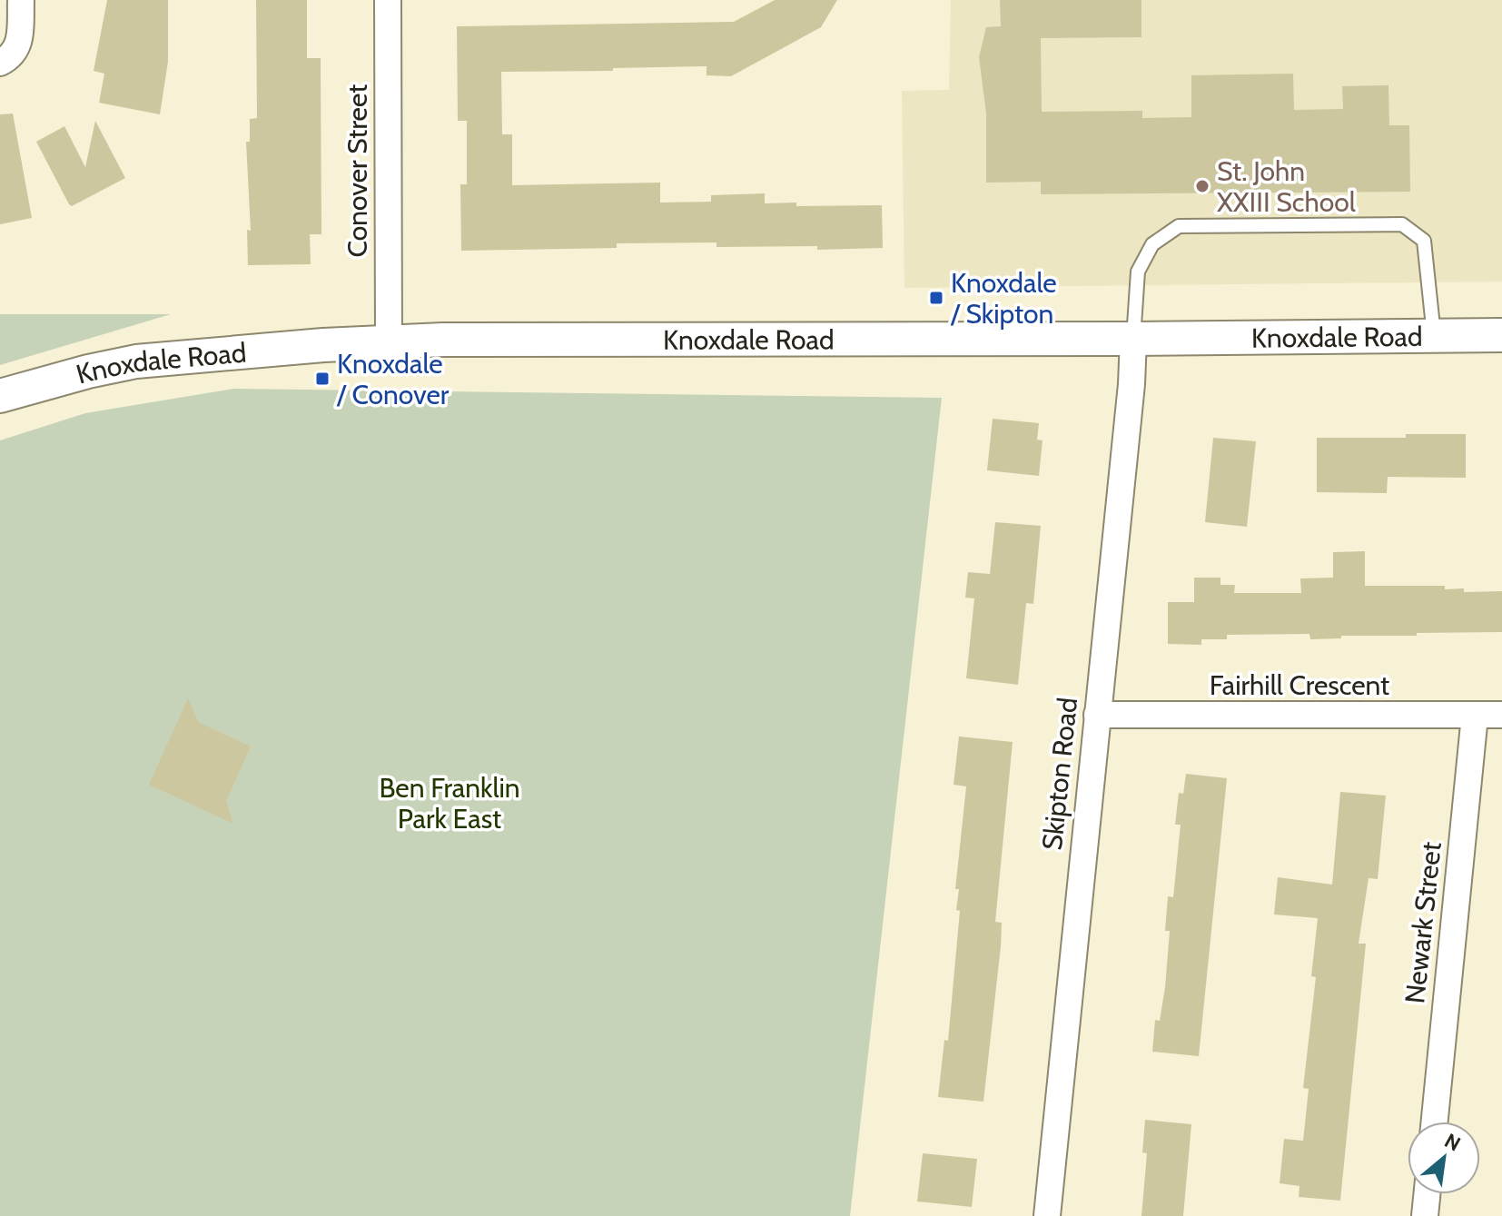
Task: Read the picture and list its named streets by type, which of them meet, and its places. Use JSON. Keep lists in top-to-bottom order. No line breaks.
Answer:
{"streets":{"street":["Conover Street","Knoxdale Road","Fairhill Crescent","Skipton Road","Newark Street"]},"crossings":[["Conover Street","Knoxdale Road"],["Knoxdale Road","Skipton Road"],["Fairhill Crescent","Skipton Road"],["Fairhill Crescent","Newark Street"]],"parks":["Ben Franklin Park East"],"places":{"other":["St. John XXIII School"],"transit":["Knoxdale / Skipton","Knoxdale / Conover"]},"north":"top right"}
